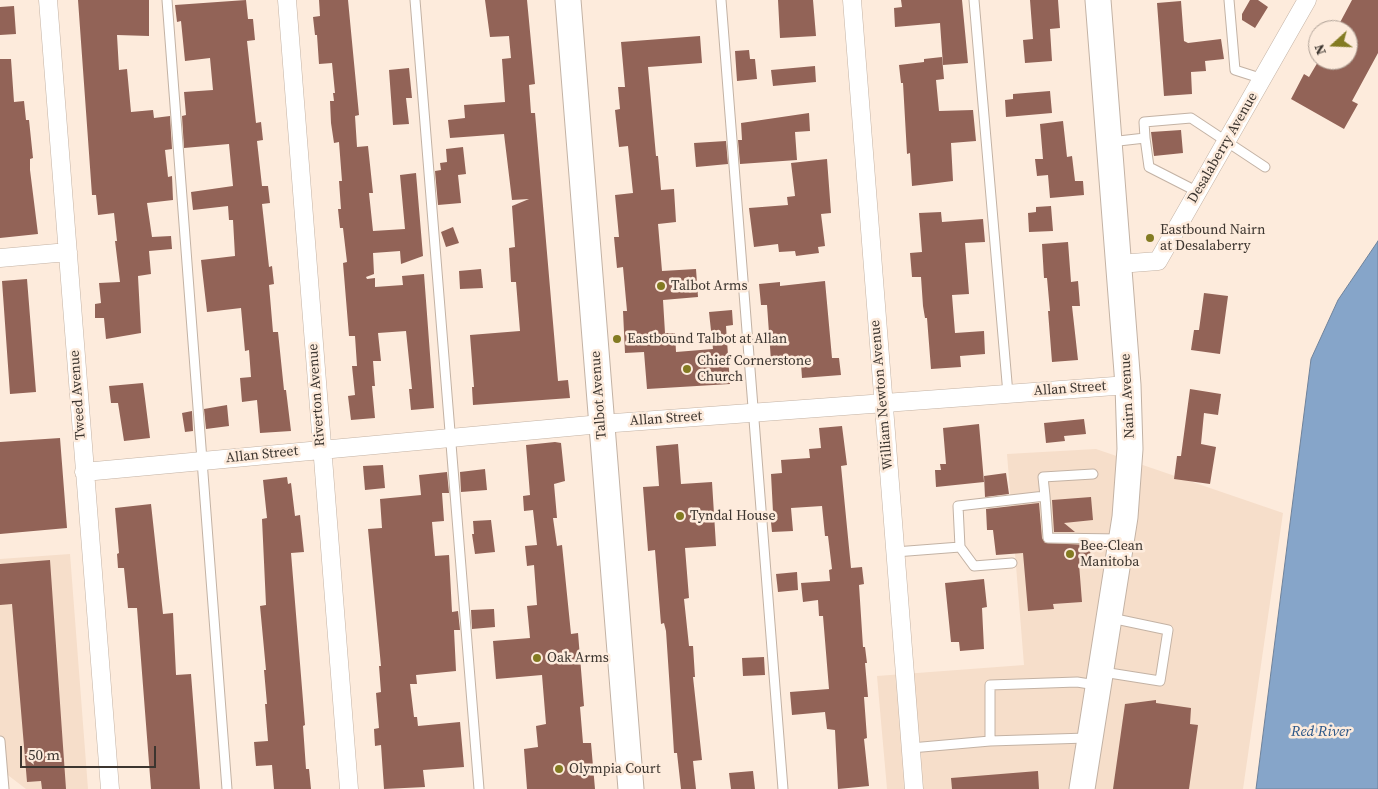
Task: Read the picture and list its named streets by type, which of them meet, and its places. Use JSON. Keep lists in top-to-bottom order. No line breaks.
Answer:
{"streets":{"main road":["Talbot Avenue","Nairn Avenue"],"street":["Desalaberry Avenue","Allan Street","Tweed Avenue","Riverton Avenue","William Newton Avenue"]},"crossings":[["Desalaberry Avenue","Nairn Avenue"],["Allan Street","Tweed Avenue"],["Allan Street","Riverton Avenue"],["Allan Street","Talbot Avenue"],["Allan Street","William Newton Avenue"],["Allan Street","Nairn Avenue"]],"water":["Red River"],"places":["Eastbound Nairn at Desalaberry","Talbot Arms","Eastbound Talbot at Allan","Chief Cornerstone Church","Tyndal House","Bee-Clean Manitoba","Oak Arms","Olympia Court"],"scale_bar":"50 m","north":"left"}
